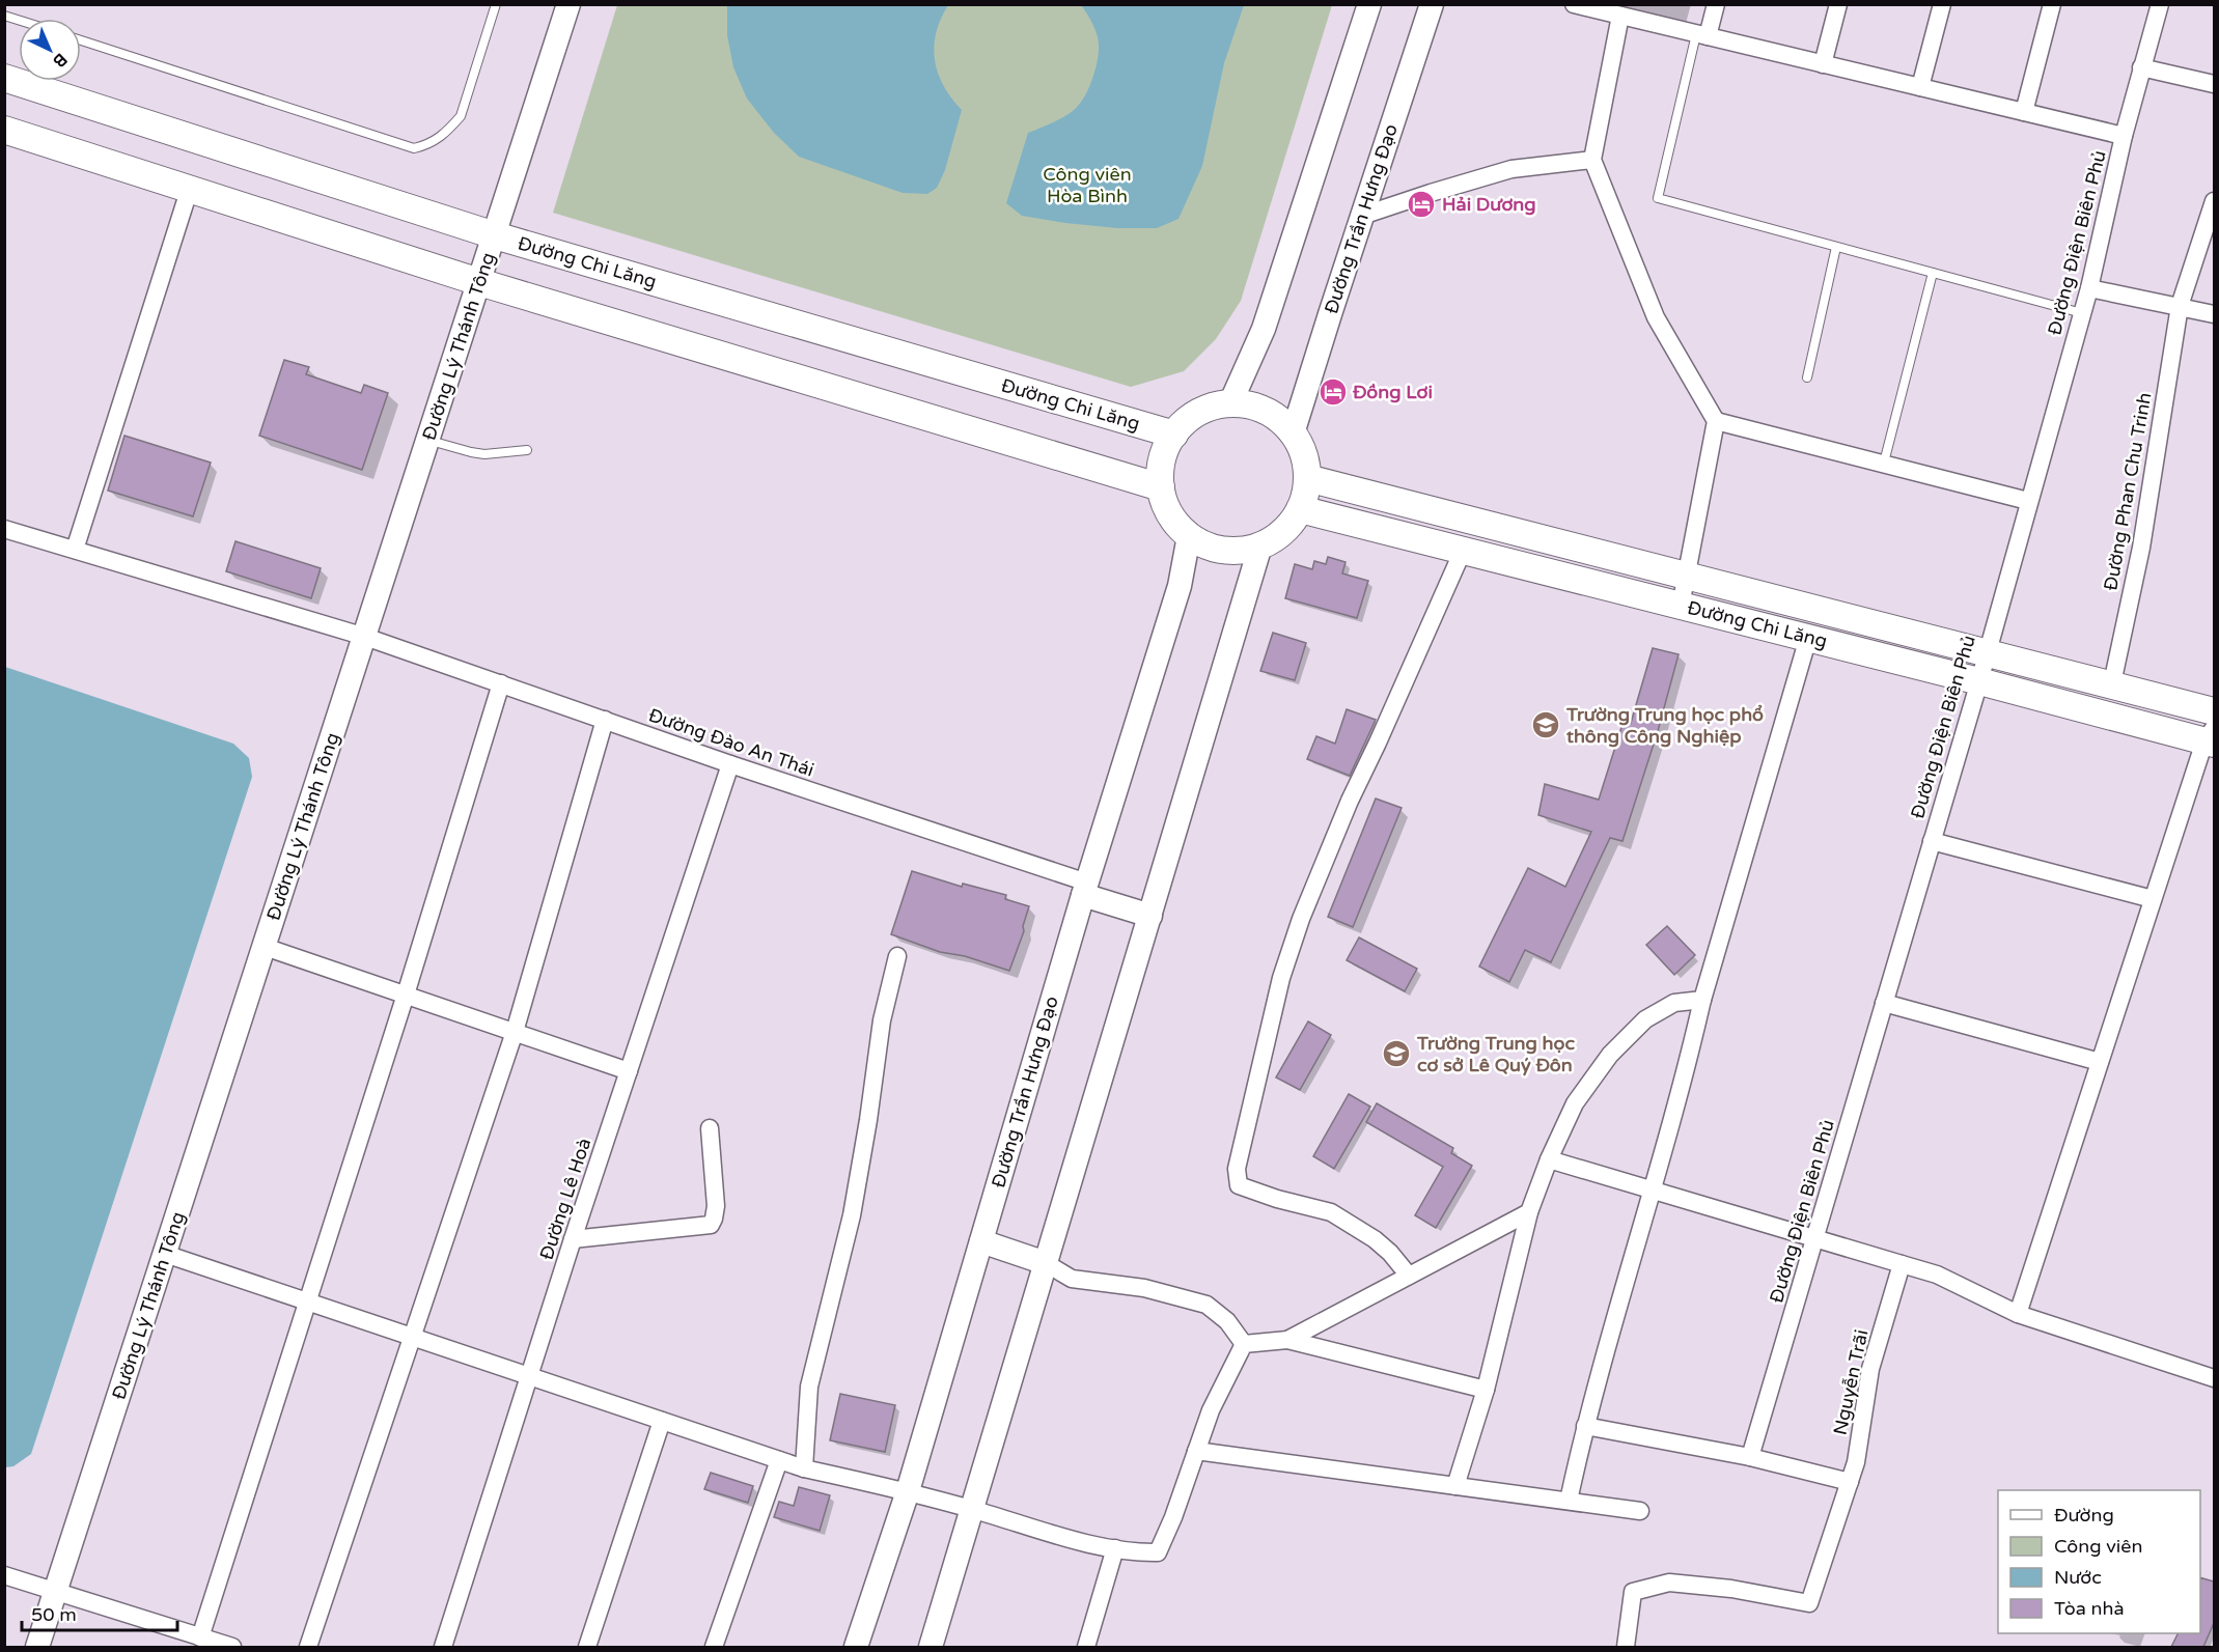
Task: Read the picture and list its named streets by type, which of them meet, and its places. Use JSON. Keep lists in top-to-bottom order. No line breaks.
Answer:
{"streets":{"main road":["Đường Trần Hưng Đạo","Đường Chi Lăng","Đường Lý Thánh Tông"],"street":["Đường Điện Biên Phủ","Đường Phan Chu Trinh","Đường Đào An Thái","Đường Lê Hoà","Nguyễn Trãi"]},"crossings":[["Đường Trần Hưng Đạo","Đường Chi Lăng"],["Đường Trần Hưng Đạo","Đường Đào An Thái"],["Đường Điện Biên Phủ","Đường Chi Lăng"],["Đường Chi Lăng","Đường Lý Thánh Tông"],["Đường Chi Lăng","Đường Phan Chu Trinh"],["Đường Lý Thánh Tông","Đường Đào An Thái"],["Đường Đào An Thái","Đường Lê Hoà"]],"parks":["Công viên Hòa Bình"],"places":{"hotel":["Hải Dương","Đồng Lơi"],"school or university":["Trường Trung học phổ thông Công Nghiệp","Trường Trung học cơ sở Lê Quý Đôn"]},"legend":["Đường","Công viên","Nước","Tòa nhà"],"scale_bar":"50 m","north":"bottom right"}
